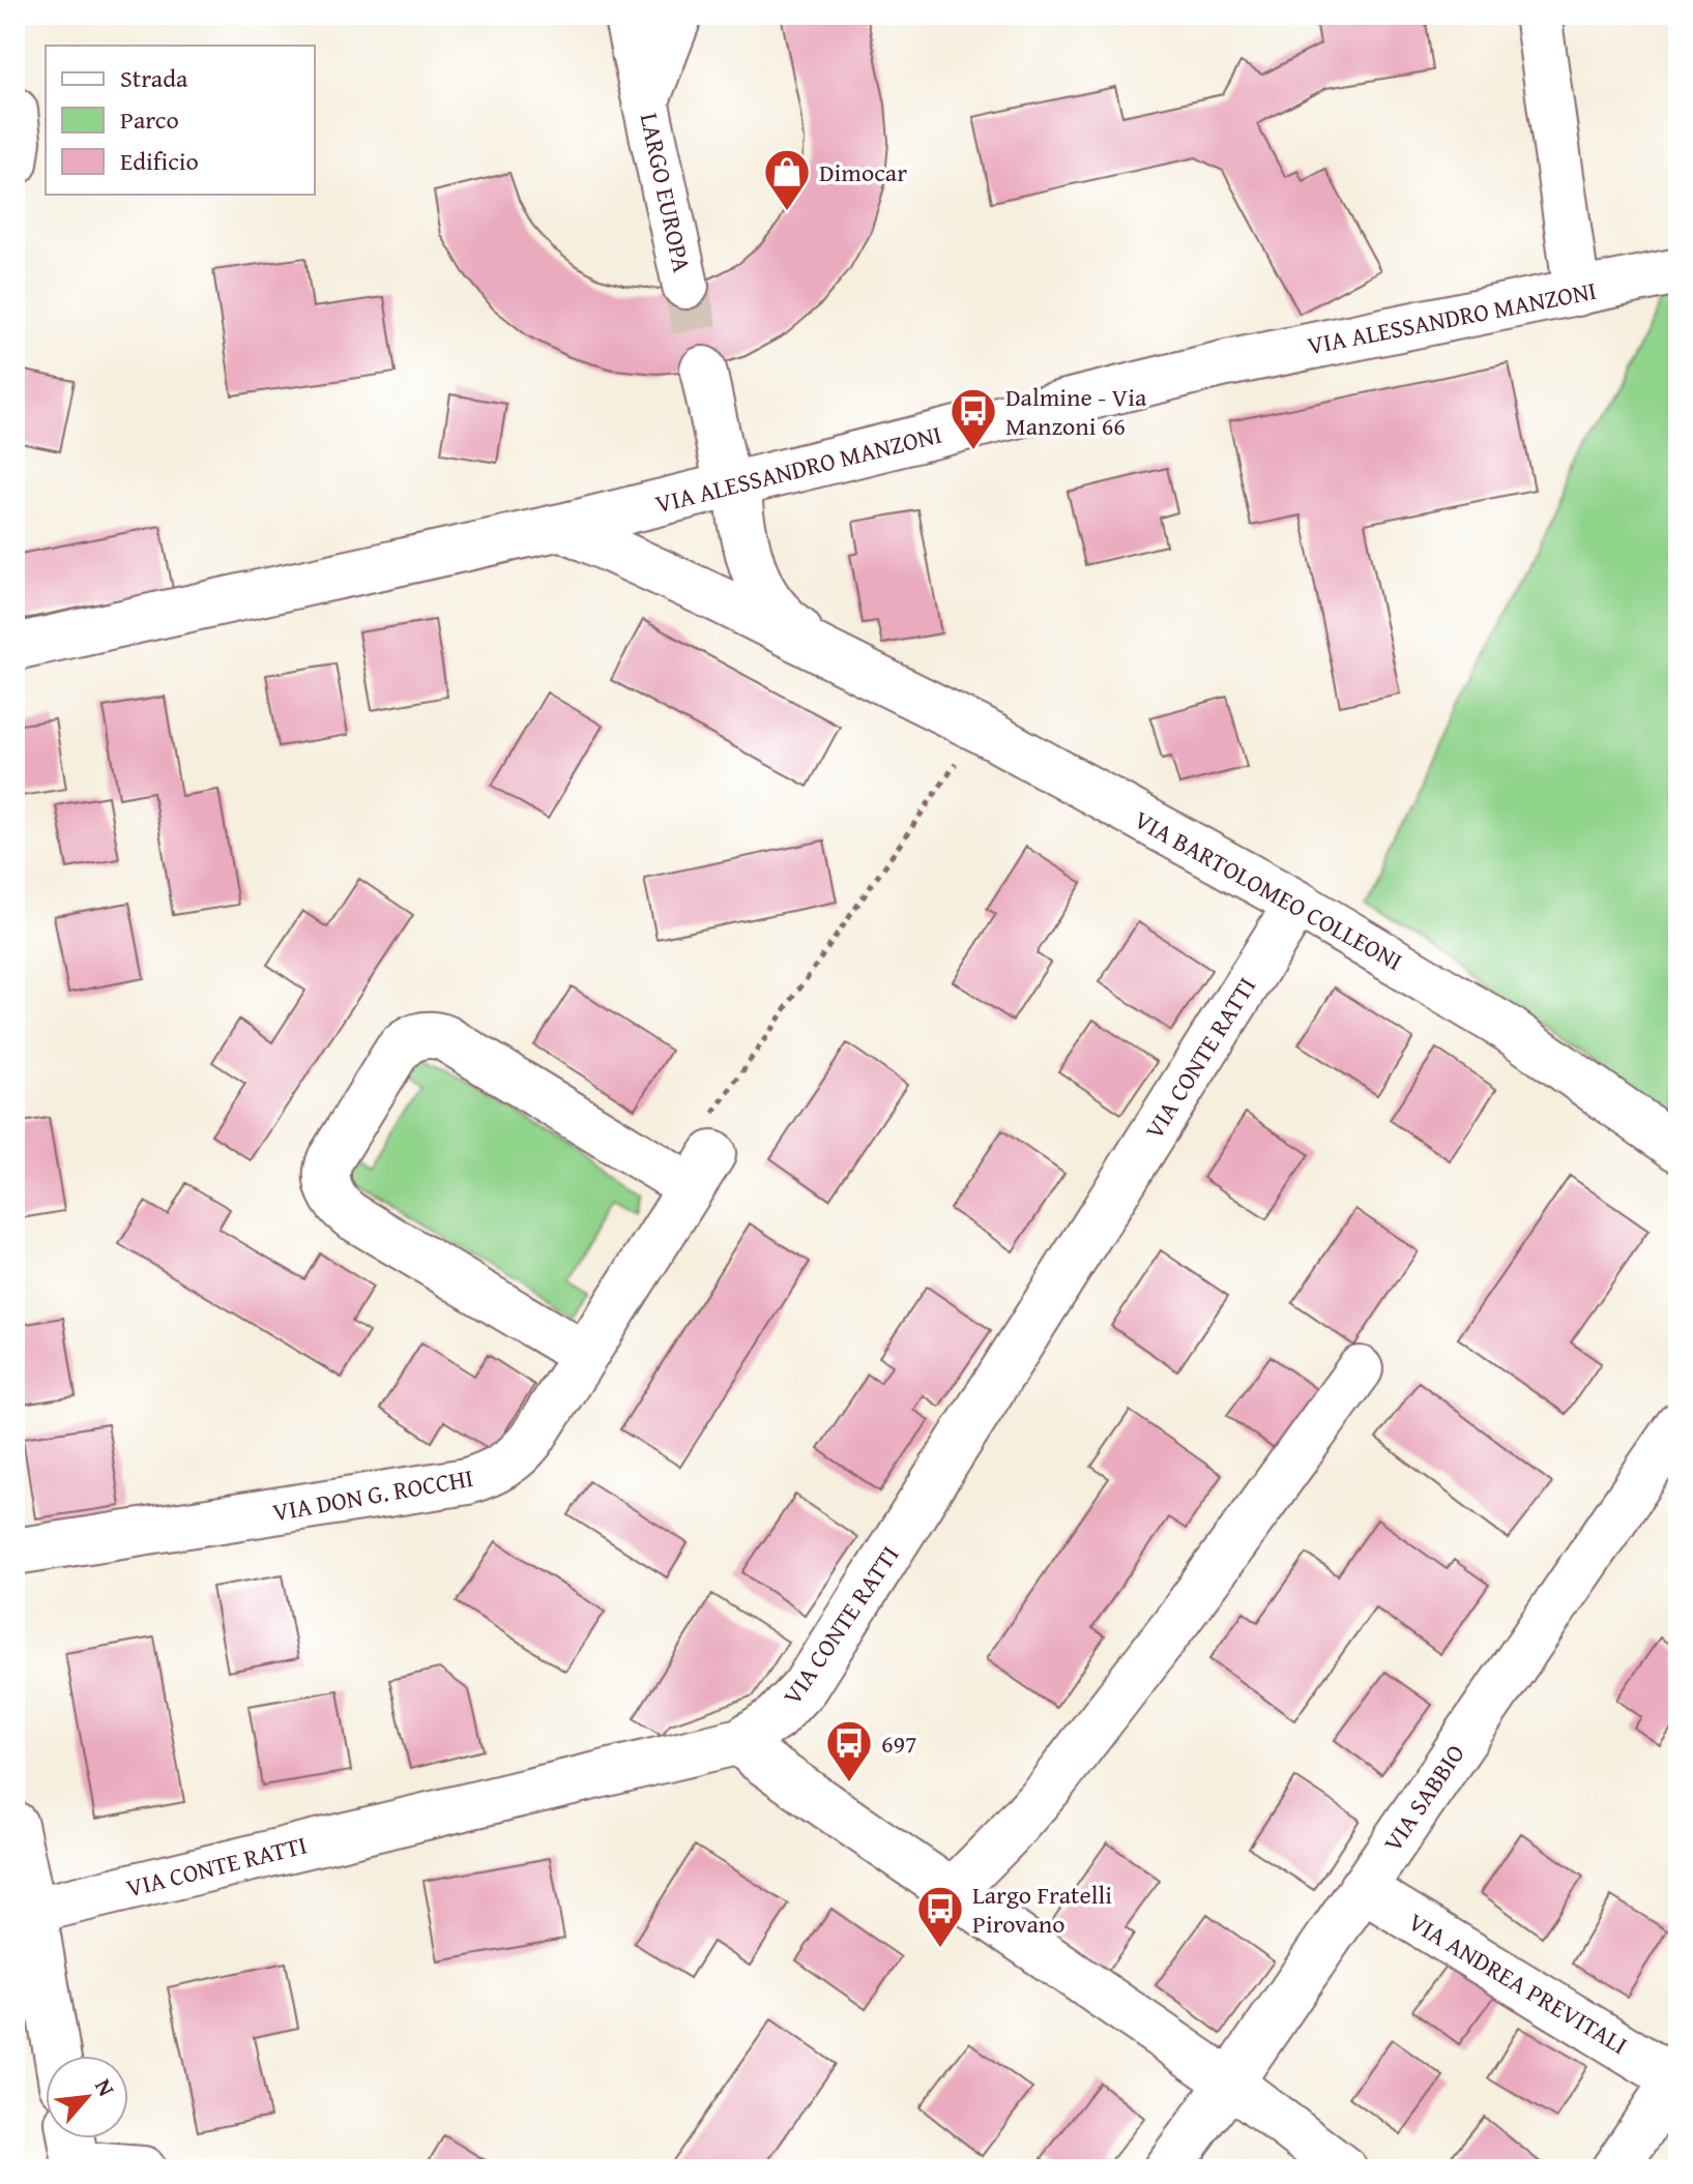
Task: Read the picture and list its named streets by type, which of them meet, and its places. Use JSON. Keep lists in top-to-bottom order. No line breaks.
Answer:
{"streets":{"street":["LARGO EUROPA","VIA ALESSANDRO MANZONI","VIA BARTOLOMEO COLLEONI","VIA CONTE RATTI","VIA DON G. ROCCHI","VIA SABBIO","VIA ANDREA PREVITALI"]},"crossings":[["VIA ALESSANDRO MANZONI","VIA BARTOLOMEO COLLEONI"],["VIA BARTOLOMEO COLLEONI","VIA CONTE RATTI"],["VIA SABBIO","VIA ANDREA PREVITALI"]],"places":{"shop":["Dimocar"],"bus stop":["Dalmine - Via Manzoni 66","697","Largo Fratelli Pirovano"]},"legend":["Strada","Parco","Edificio"],"north":"top right"}
